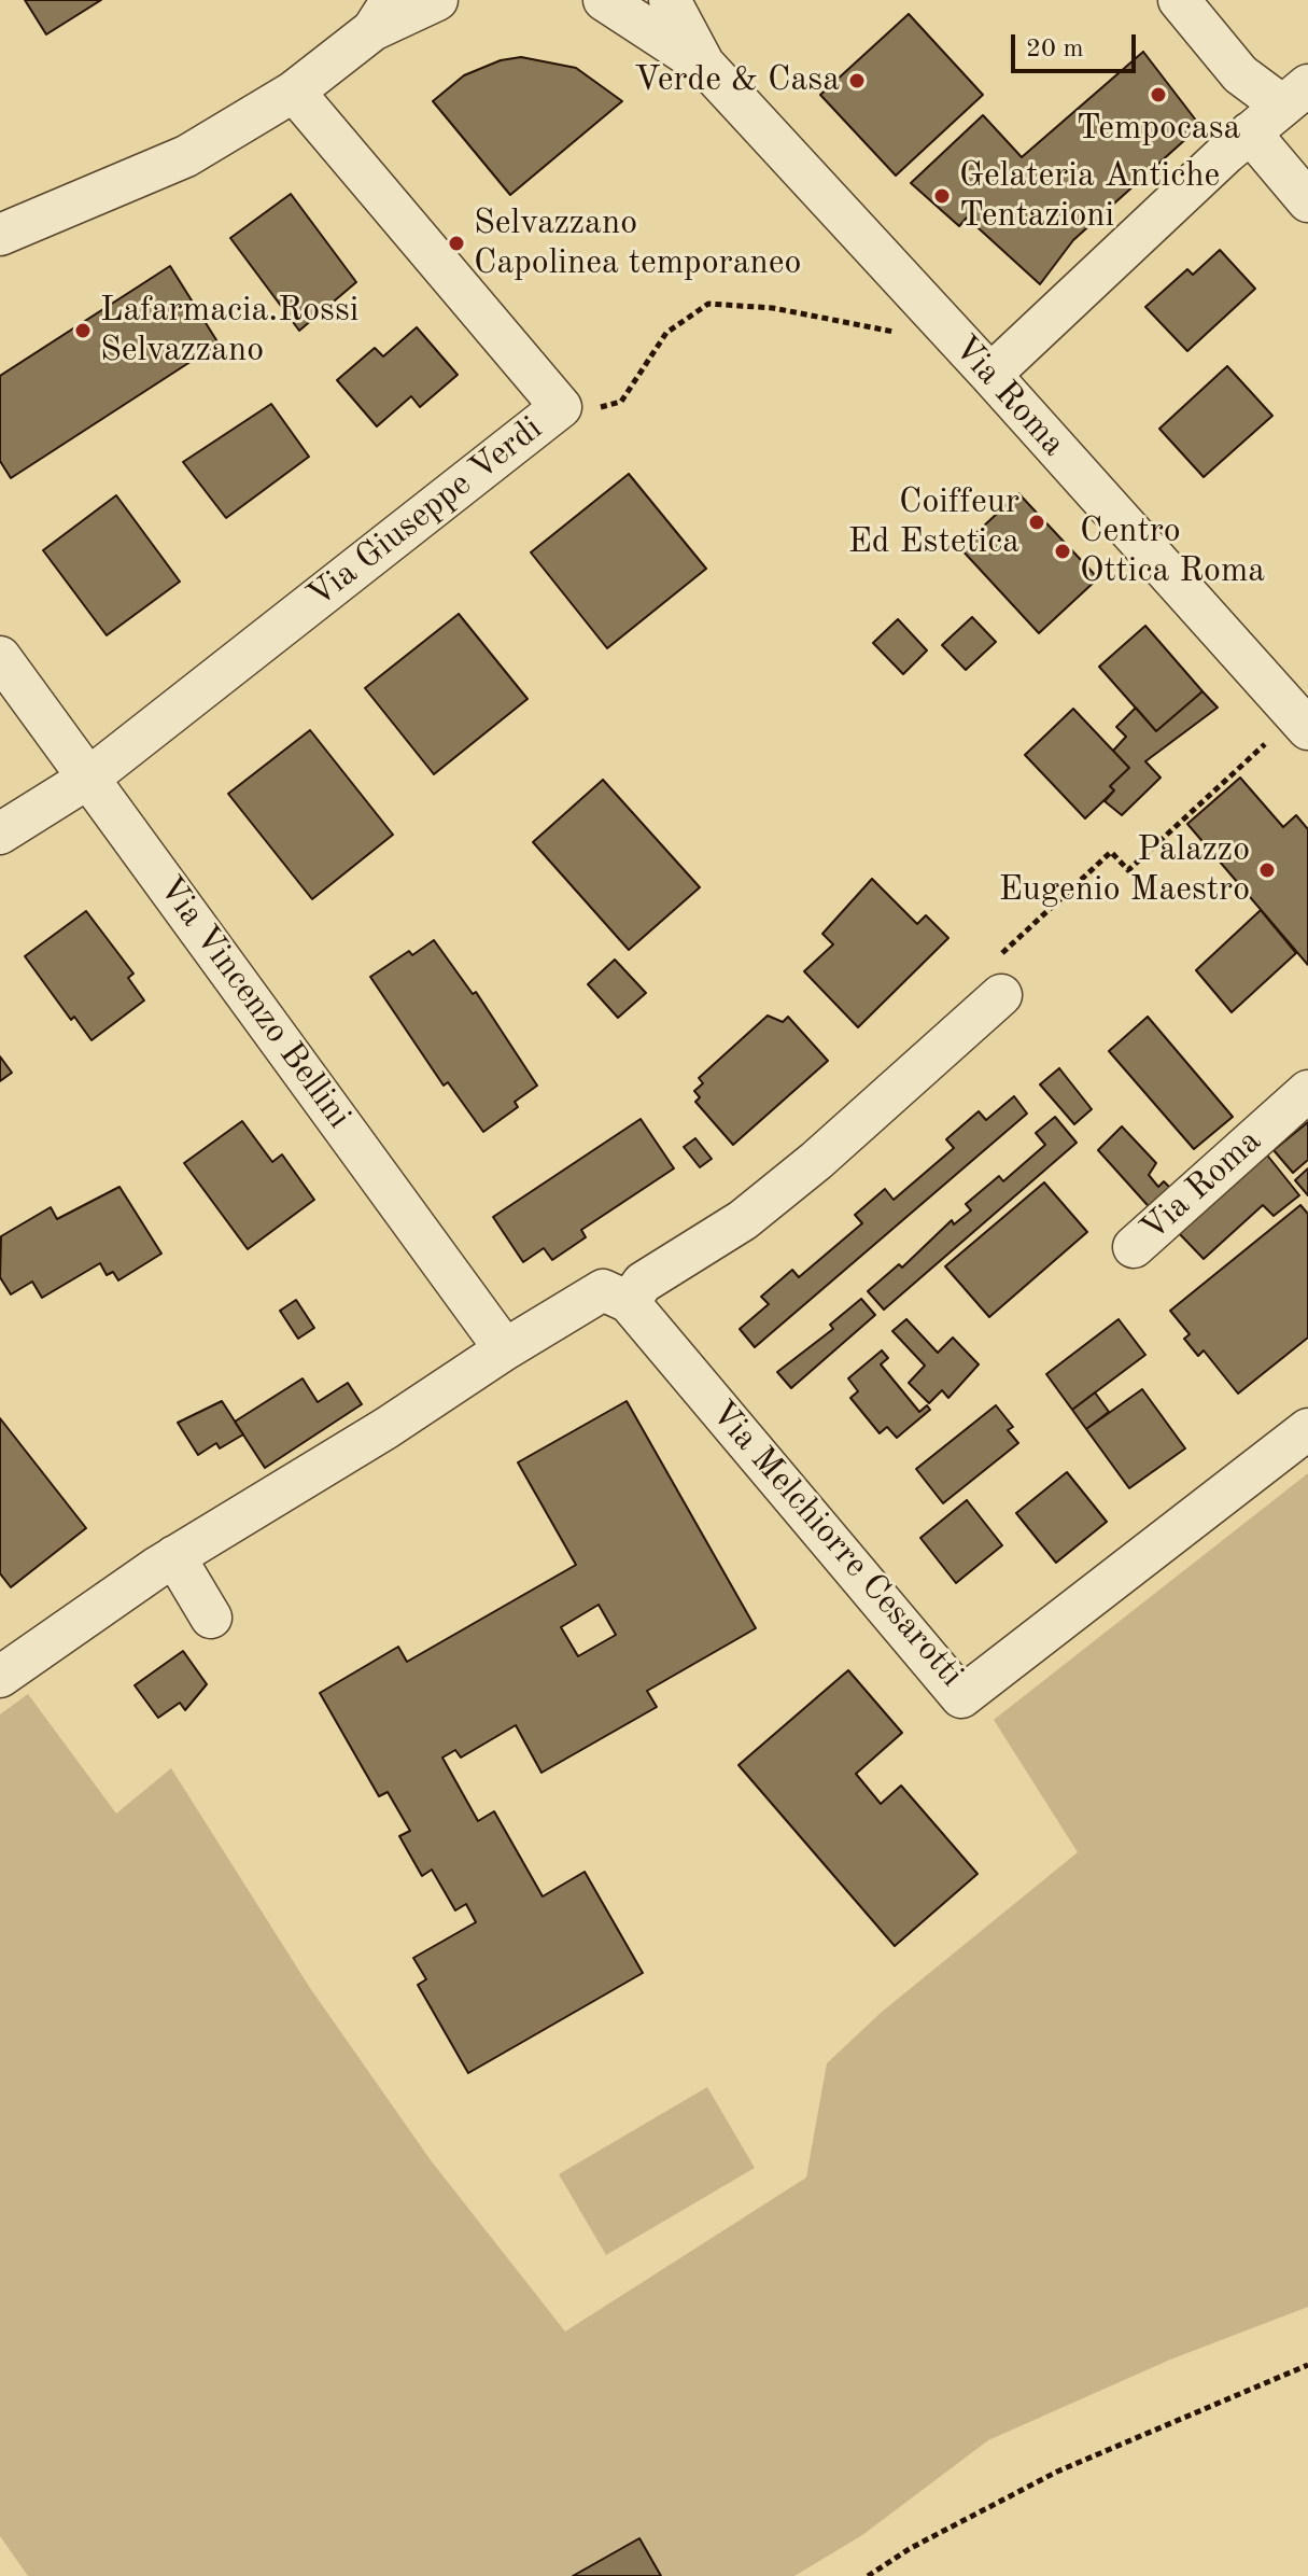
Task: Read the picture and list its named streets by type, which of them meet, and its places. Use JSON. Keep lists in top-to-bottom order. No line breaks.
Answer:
{"streets":{"street":["Via Roma","Via Giuseppe Verdi","Via Vincenzo Bellini","Via Melchiorre Cesarotti"]},"crossings":[["Via Giuseppe Verdi","Via Vincenzo Bellini"]],"places":["Verde & Casa","Tempocasa","Gelateria Antiche Tentazioni","Selvazzano Capolinea temporaneo","Lafarmacia.Rossi Selvazzano","Coiffeur Ed Estetica","Centro Ottica Roma","Palazzo Eugenio Maestro"],"scale_bar":"20 m"}
